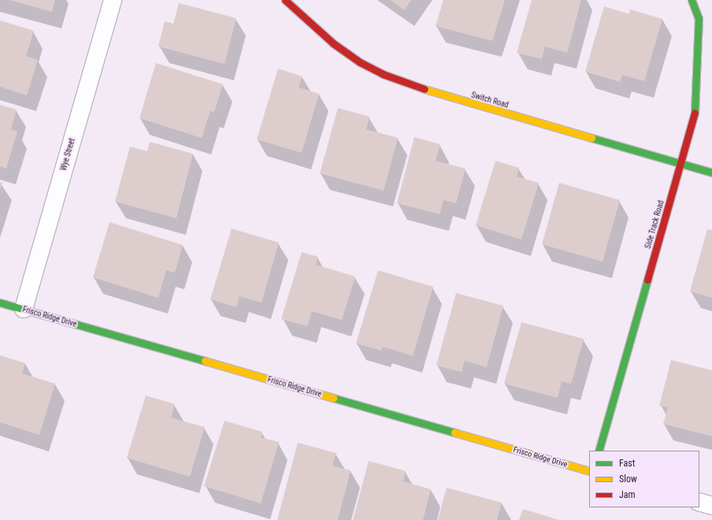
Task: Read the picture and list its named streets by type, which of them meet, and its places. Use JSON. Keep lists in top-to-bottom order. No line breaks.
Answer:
{"streets":{"street":["Switch Road","Wye Street","Side Track Road","Frisco Ridge Drive"]},"crossings":[["Switch Road","Side Track Road"],["Wye Street","Frisco Ridge Drive"]],"legend":["Fast","Slow","Jam"]}
